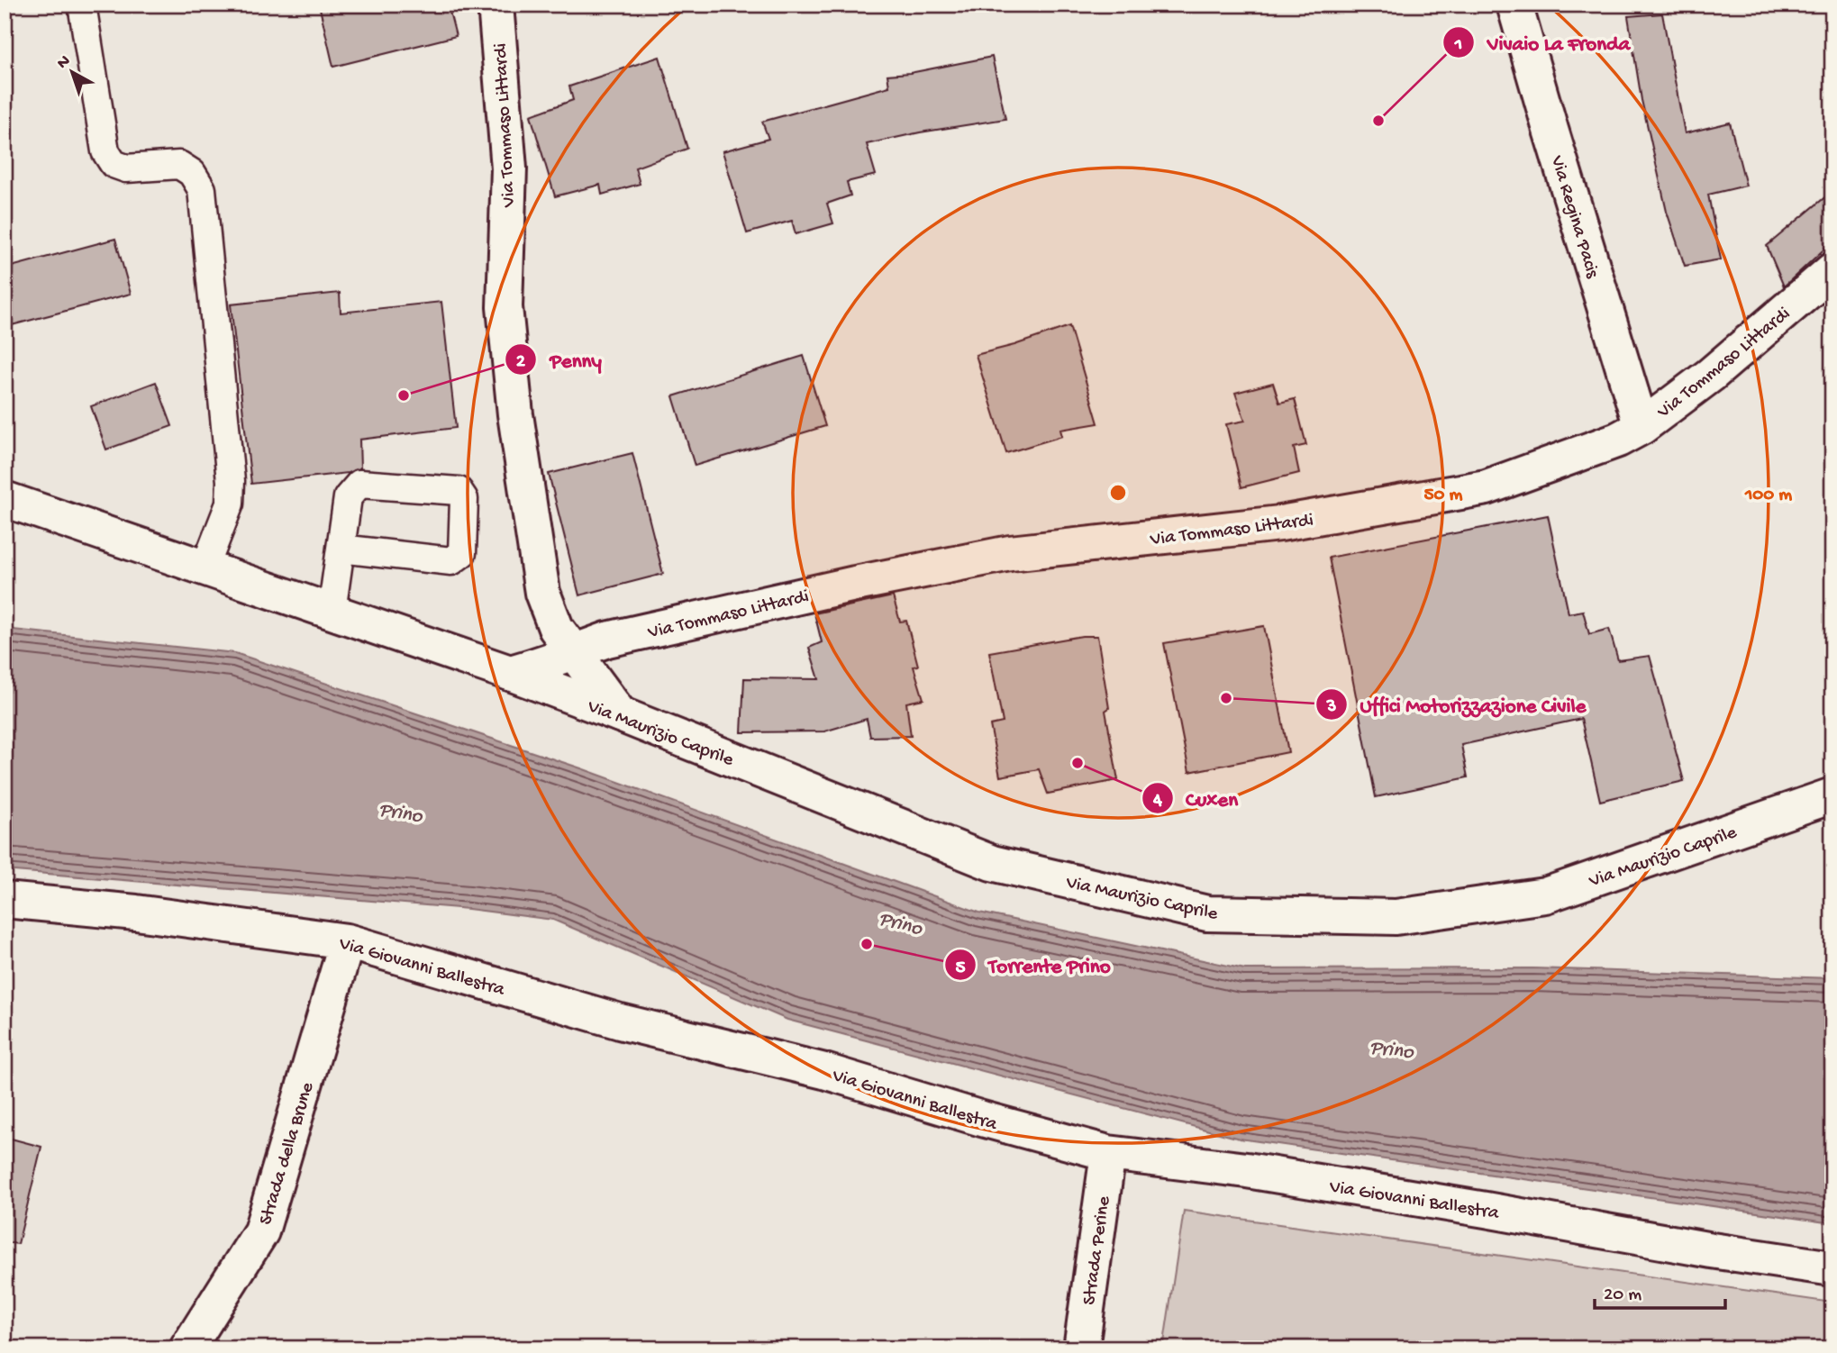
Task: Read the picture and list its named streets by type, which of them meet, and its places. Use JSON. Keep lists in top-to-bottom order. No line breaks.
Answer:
{"streets":{"street":["Via Tommaso Littardi","Via Regina Pacis","Via Maurizio Caprile","Via Giovanni Ballestra","Strada della Brune","Strada Perine"]},"crossings":[["Via Tommaso Littardi","Via Regina Pacis"],["Via Tommaso Littardi","Via Maurizio Caprile"],["Via Giovanni Ballestra","Strada della Brune"],["Via Giovanni Ballestra","Strada Perine"]],"water":["Prino"],"places":["Vivaio La Fronda","Penny","Uffici Motorizzazione Civile","Cuxen","Torrente Prino"],"scale_bar":"20 m","north":"top left","rings":["50 m","100 m"]}
